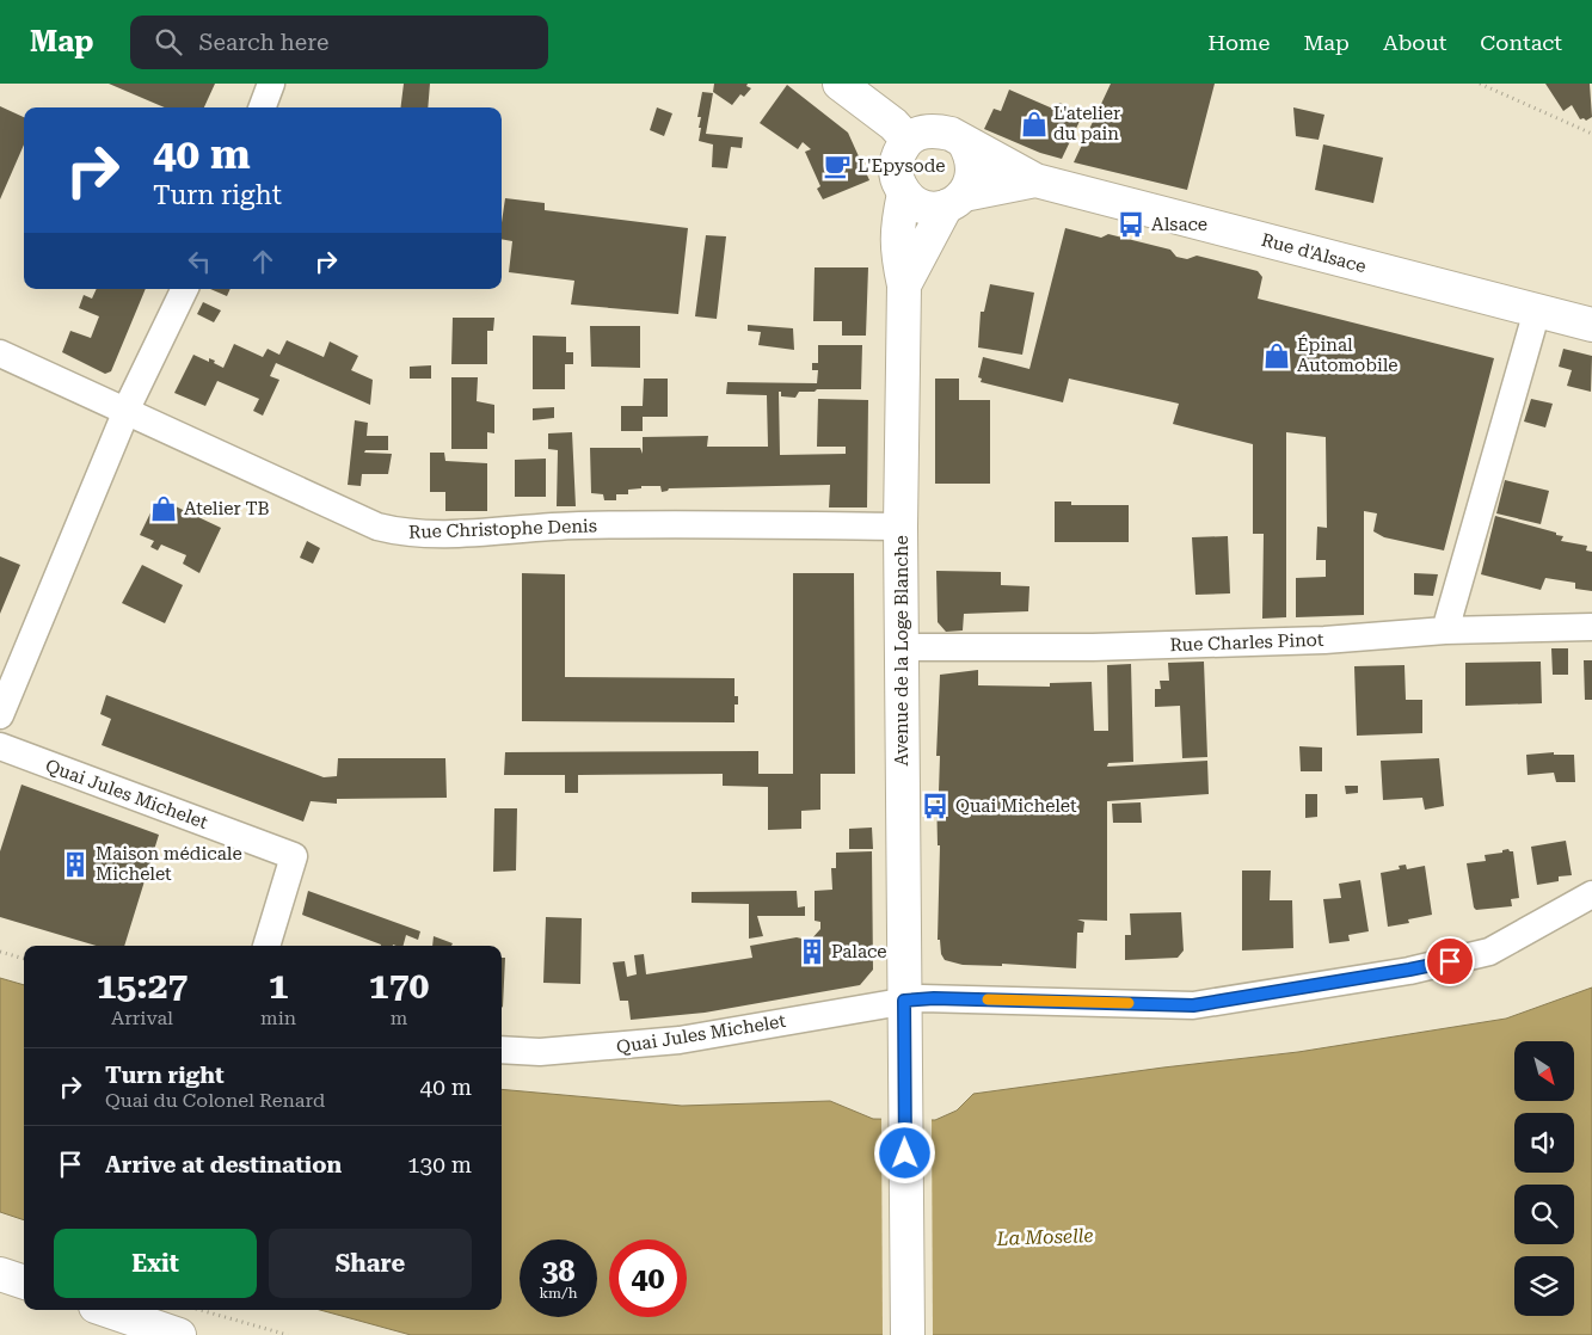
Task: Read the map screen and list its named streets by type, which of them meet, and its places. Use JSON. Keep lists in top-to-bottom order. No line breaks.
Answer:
{"streets":{"street":["Rue d'Alsace","Rue Christophe Denis","Rue Charles Pinot","Avenue de la Loge Blanche","Quai Jules Michelet"]},"crossings":[["Rue d'Alsace","Avenue de la Loge Blanche"],["Rue Christophe Denis","Avenue de la Loge Blanche"],["Rue Charles Pinot","Avenue de la Loge Blanche"],["Avenue de la Loge Blanche","Quai Jules Michelet"]],"water":["La Moselle"],"places":{"shop":["L'atelier du pain","Épinal Automobile","Atelier TB"],"cafe":["L'Epysode"],"bus stop":["Alsace","Quai Michelet"],"building":["Maison médicale Michelet","Palace"]},"north":"bottom right","page":{"header":"Map","search":"Search here","nav":["Home","Map","About","Contact"],"turn":["40 m","Turn right"],"eta":["15:27","Arrival","1","min","170","m"],"list":[{"name":"Turn right","note":"Quai du Colonel Renard","value":"40 m"},{"name":"Arrive at destination","value":"130 m"}],"buttons":["Exit","Share"],"speed":"38 km/h","limit":"40"}}
